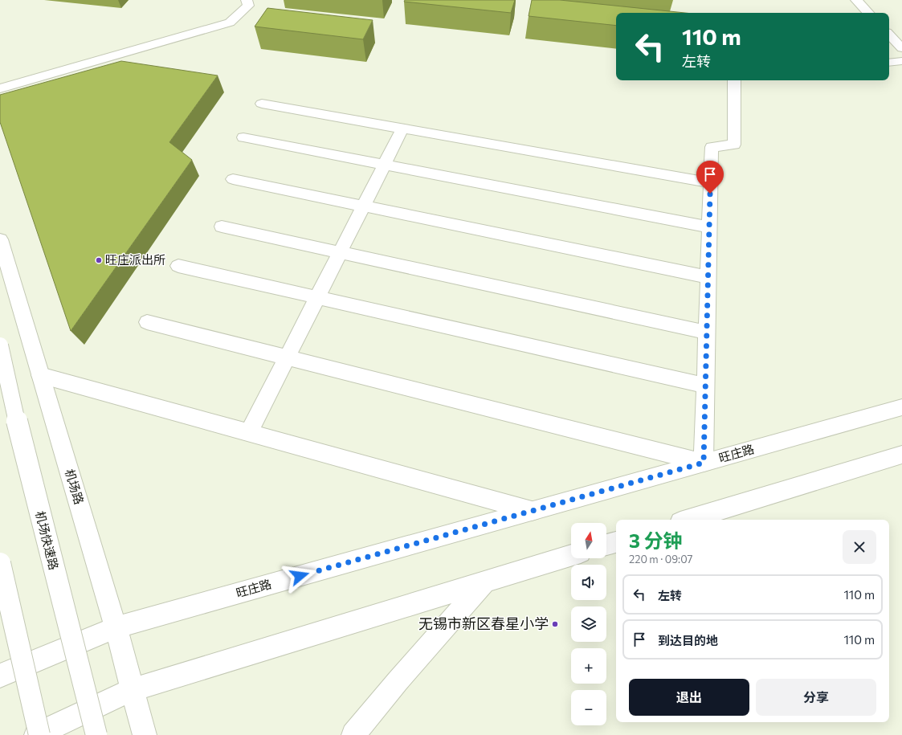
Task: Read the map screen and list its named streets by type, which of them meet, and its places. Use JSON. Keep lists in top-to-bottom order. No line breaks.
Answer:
{"streets":{"main road":["旺庄路","机场路","机场快速路"]},"crossings":[["旺庄路","机场路"]],"places":["旺庄派出所","无锡市新区春星小学"],"north":"top","page":{"turn":["110 m","左转"],"heading":["3 分钟","220 m · 09:07"],"map_buttons":["+","−"],"list":[{"name":"左转","value":"110 m"},{"name":"到达目的地","value":"110 m"}],"buttons":["退出","分享"]}}
